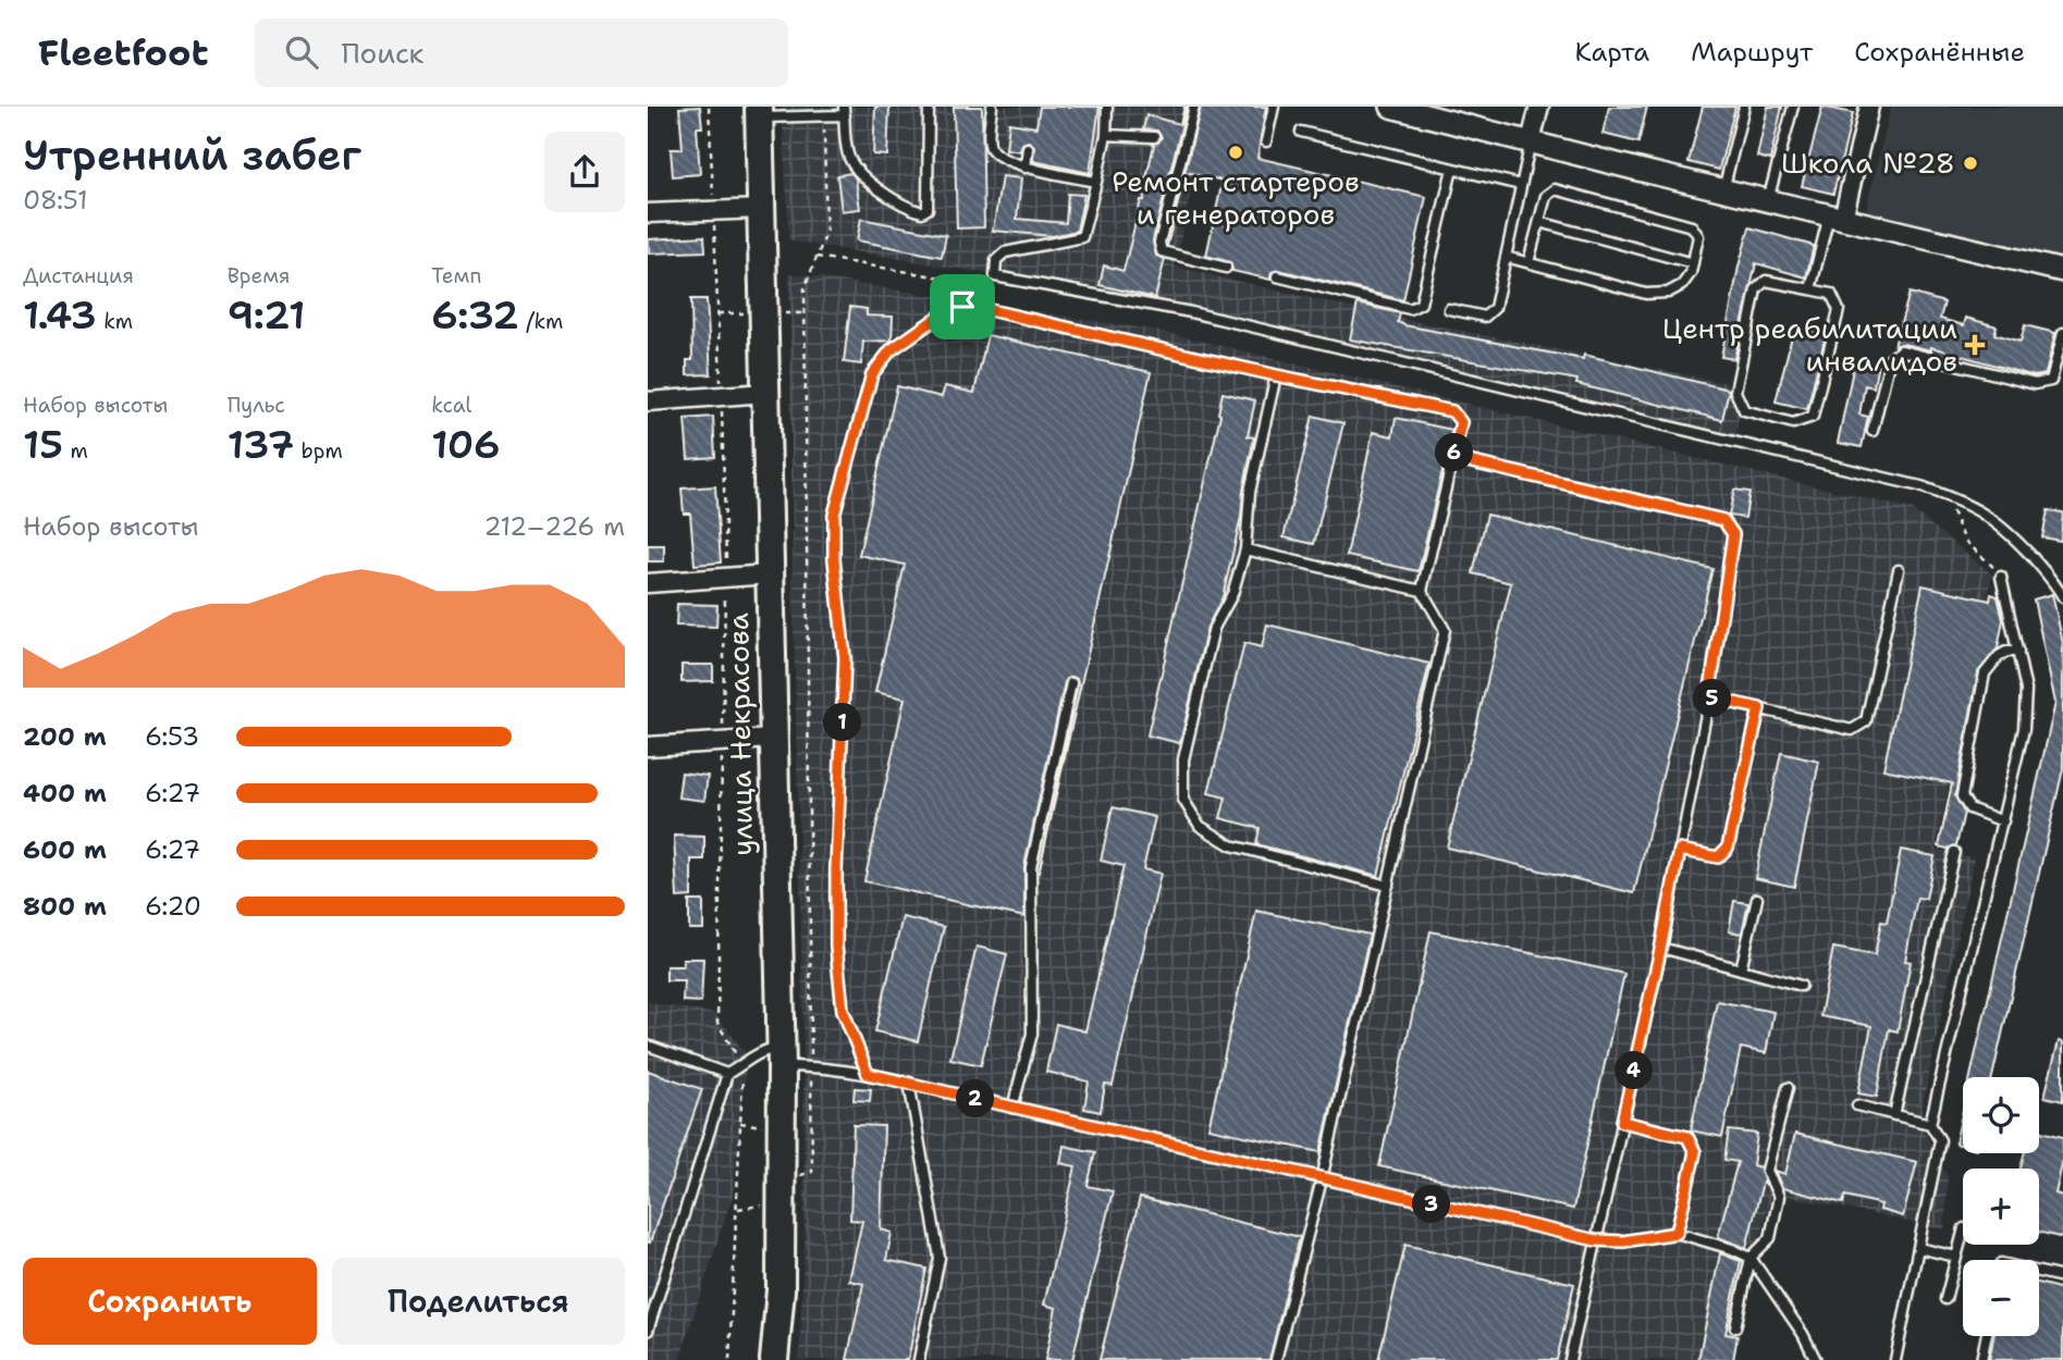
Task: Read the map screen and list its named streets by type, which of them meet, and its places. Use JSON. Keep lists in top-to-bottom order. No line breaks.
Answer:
{"streets":{"main road":["улица Некрасова"]},"places":{"other":["Ремонт стартеров и генераторов","Школа №28"],"health":["Центр реабилитации инвалидов"]},"page":{"header":"Fleetfoot","search":"Поиск","nav":["Карта","Маршрут","Сохранённые"],"heading":["Утренний забег","08:51"],"stats":[["Дистанция","1.43 km"],["Время","9:21"],["Темп","6:32 /km"],["Набор высоты","15 m"],["Пульс","137 bpm"],["kcal","106"]],"pins":["6","5","1","4","2","3"],"chart":["Набор высоты","212–226 m"],"list":[{"name":"200 m","note":"6:53"},{"name":"400 m","note":"6:27"},{"name":"600 m","note":"6:27"},{"name":"800 m","note":"6:20"}],"map_buttons":["+","−"],"buttons":["Сохранить","Поделиться"]}}
